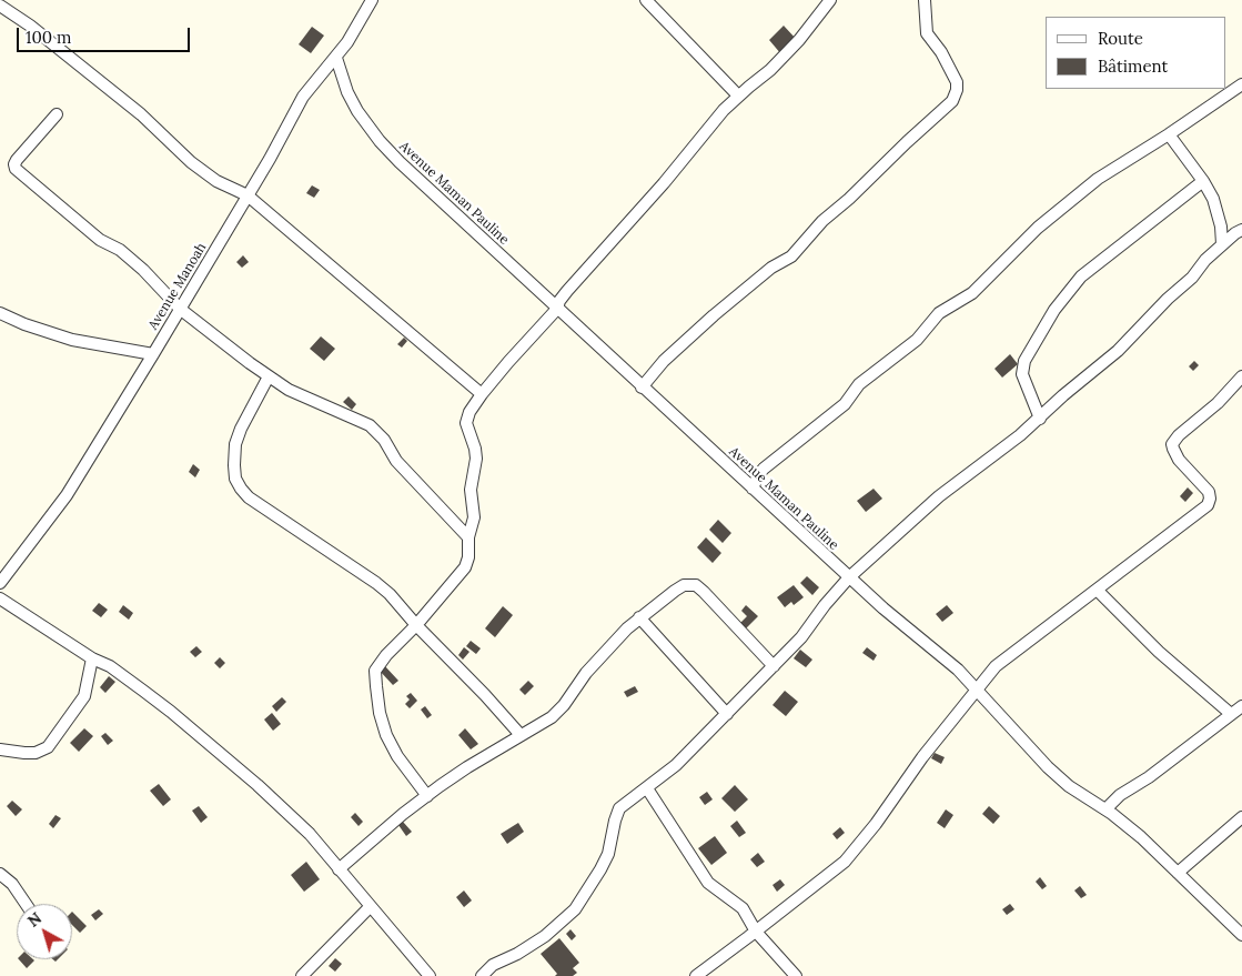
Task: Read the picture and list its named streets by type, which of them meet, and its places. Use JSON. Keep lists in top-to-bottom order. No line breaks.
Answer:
{"streets":{"street":["Avenue Maman Pauline","Avenue Manoah"]},"crossings":[["Avenue Maman Pauline","Avenue Manoah"]],"legend":["Route","Bâtiment"],"scale_bar":"100 m","north":"top left"}
